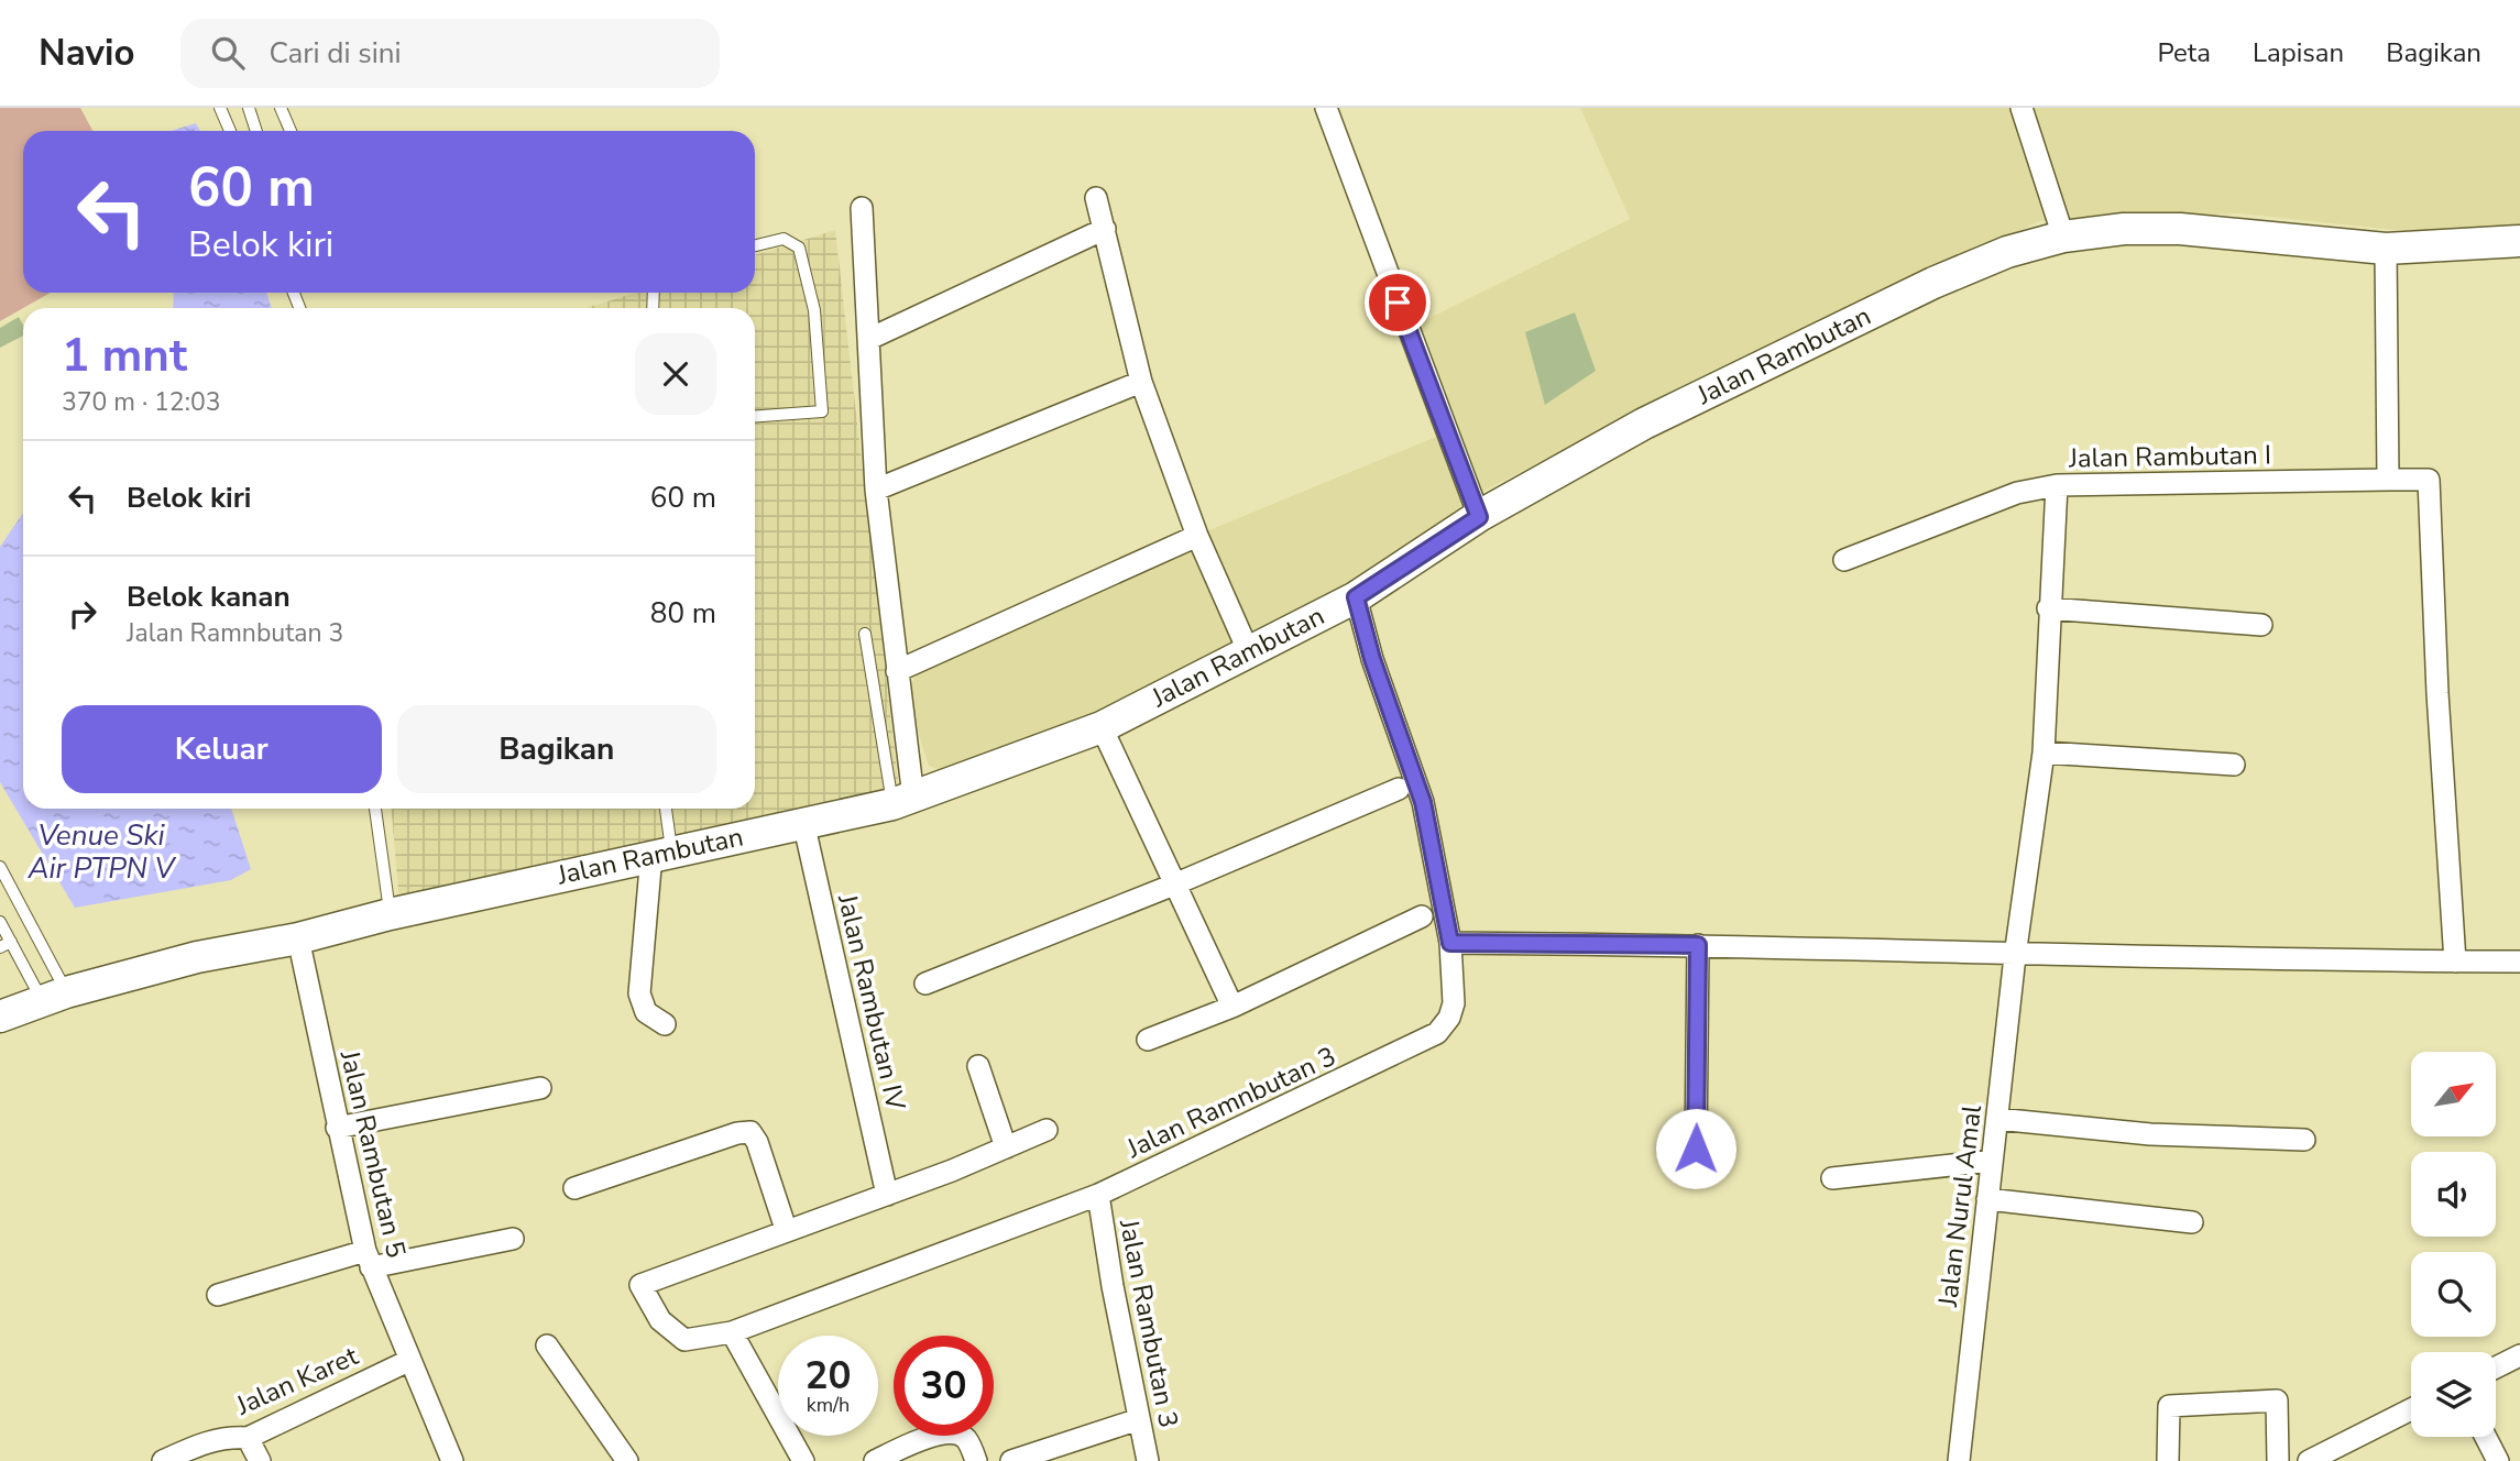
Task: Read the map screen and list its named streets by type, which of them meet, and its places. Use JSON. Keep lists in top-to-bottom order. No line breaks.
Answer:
{"streets":{"main road":["Jalan Rambutan"],"street":["Jalan Rambutan I","Jalan Rambutan IV","Jalan Ramnbutan 3","Jalan Rambutan 5","Jalan Nurul Amal","Jalan Rambutan 3","Jalan Karet"]},"crossings":[["Jalan Rambutan","Jalan Rambutan IV"],["Jalan Rambutan","Jalan Ramnbutan 3"],["Jalan Rambutan","Jalan Rambutan 5"],["Jalan Rambutan I","Jalan Nurul Amal"],["Jalan Ramnbutan 3","Jalan Rambutan 3"],["Jalan Rambutan 5","Jalan Karet"]],"water":["Venue Ski Air PTPN V"],"north":"top right","page":{"header":"Navio","search":"Cari di sini","nav":["Peta","Lapisan","Bagikan"],"turn":["60 m","Belok kiri"],"heading":["1 mnt","370 m · 12:03"],"list":[{"name":"Belok kiri","value":"60 m"},{"name":"Belok kanan","note":"Jalan Ramnbutan 3","value":"80 m"}],"buttons":["Keluar","Bagikan"],"speed":"20 km/h","limit":"30"}}
